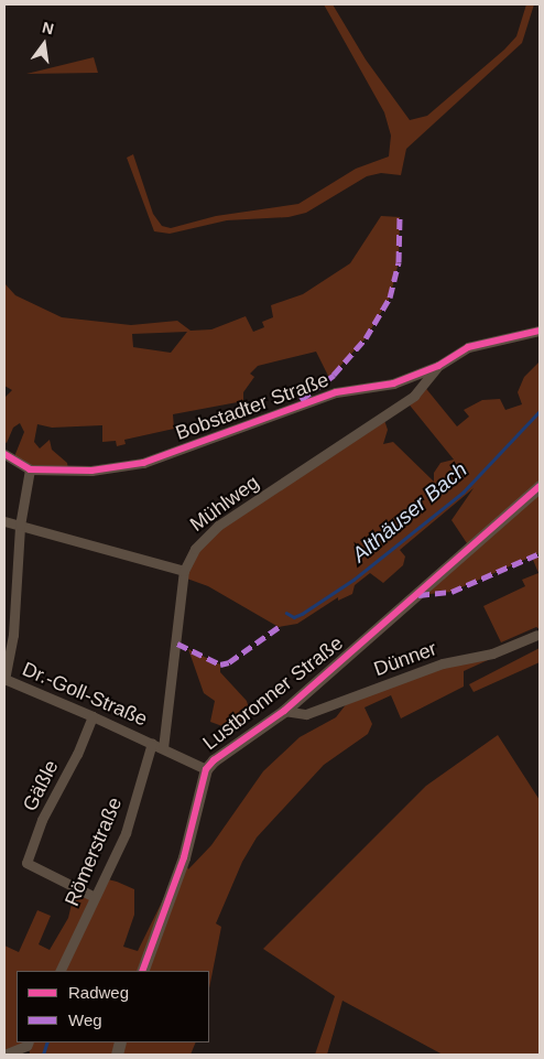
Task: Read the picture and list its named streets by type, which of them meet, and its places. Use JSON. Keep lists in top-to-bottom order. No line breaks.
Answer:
{"streets":{"street":["Bobstadter Straße","Mühlweg","Dünner","Lustbronner Straße","Dr.-Goll-Straße","Gäßle","Römerstraße"]},"crossings":[["Bobstadter Straße","Mühlweg"],["Bobstadter Straße","Dr.-Goll-Straße"],["Mühlweg","Dr.-Goll-Straße"],["Dünner","Lustbronner Straße"],["Lustbronner Straße","Dr.-Goll-Straße"],["Dr.-Goll-Straße","Gäßle"],["Dr.-Goll-Straße","Römerstraße"],["Gäßle","Römerstraße"]],"water":["Althäuser Bach"],"legend":["Radweg","Weg"],"north":"top"}
